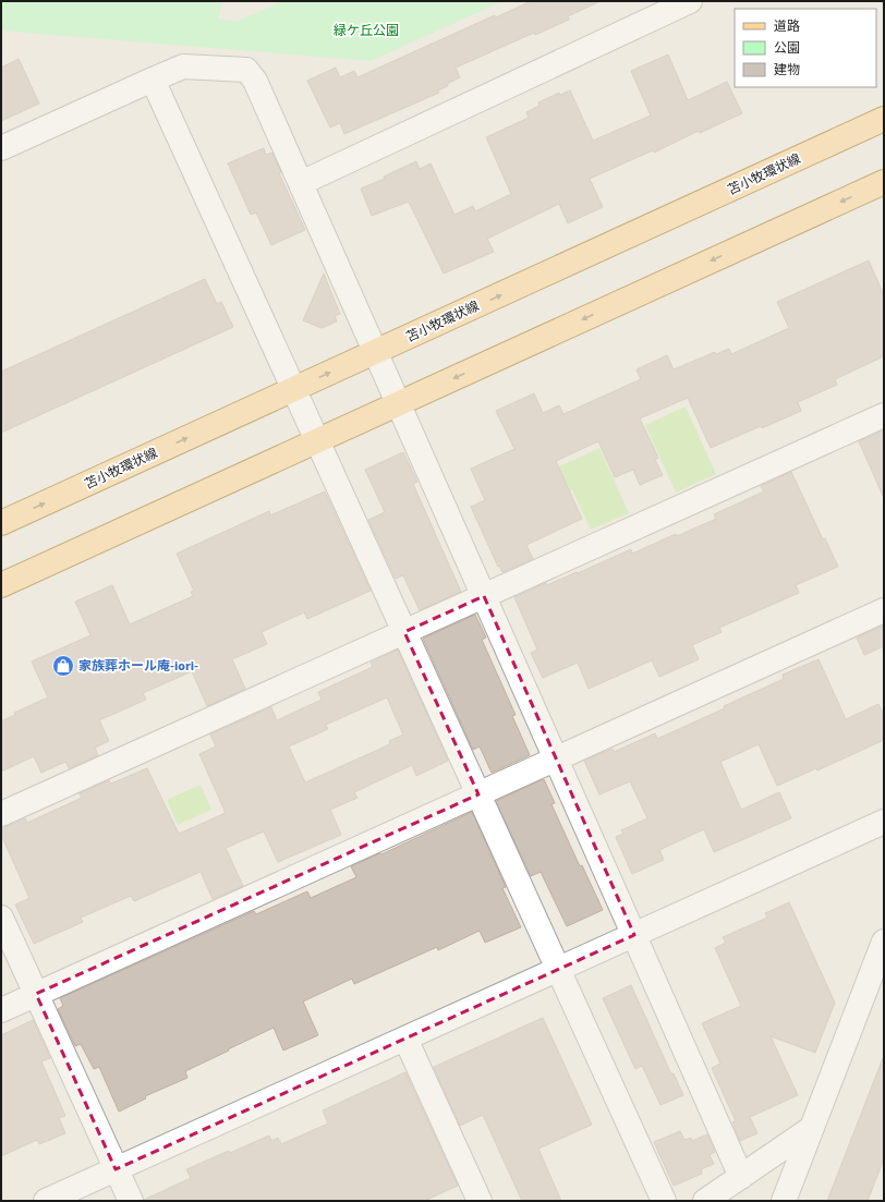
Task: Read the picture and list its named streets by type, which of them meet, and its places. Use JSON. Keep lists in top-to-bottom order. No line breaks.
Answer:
{"streets":{"main road":["苫小牧環状線"]},"parks":["緑ケ丘公園"],"places":{"shop":["家族葬ホール庵-iori-"]},"legend":["道路","公園","建物"]}
